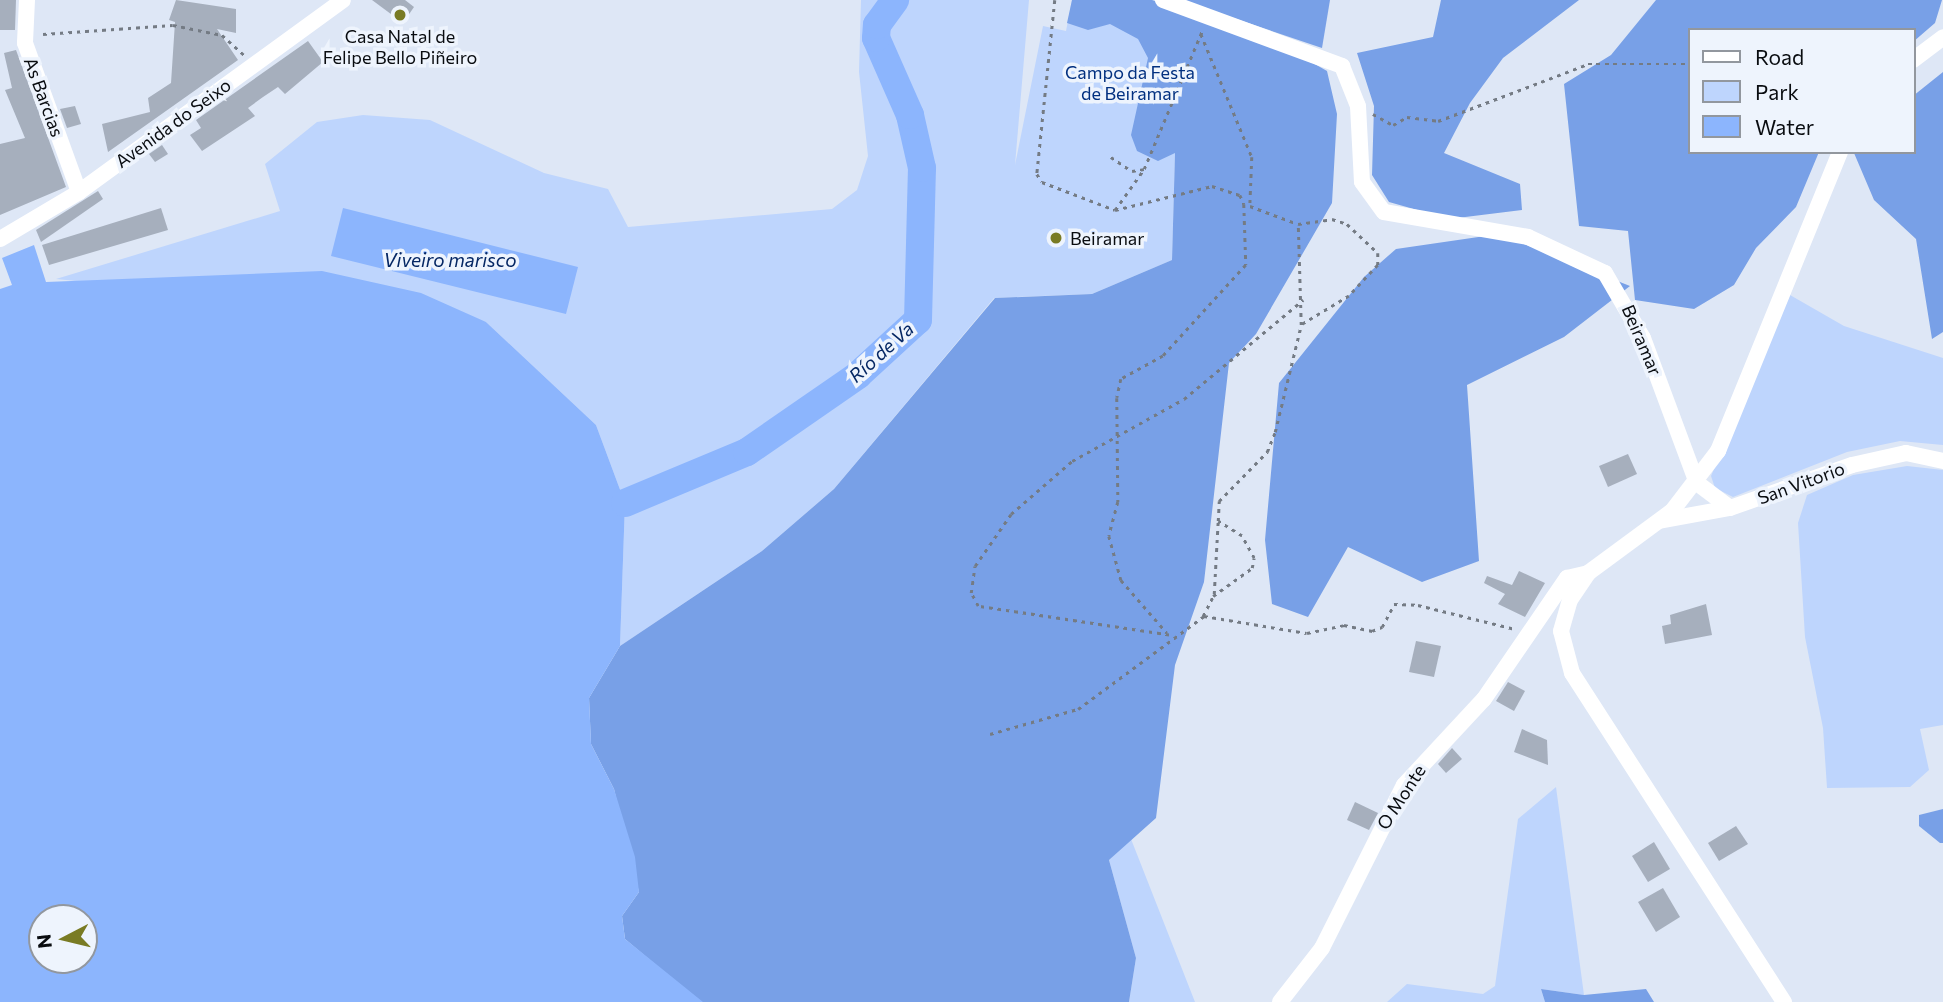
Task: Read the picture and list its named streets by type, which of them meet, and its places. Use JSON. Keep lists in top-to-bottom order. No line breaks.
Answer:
{"streets":{"street":["As Barcias","Avenida do Seixo","Beiramar","San Vitorio","O Monte"]},"crossings":[["As Barcias","Avenida do Seixo"],["Beiramar","O Monte"],["San Vitorio","O Monte"]],"water":["Viveiro marisco","Río de Va"],"parks":["Campo da Festa de Beiramar"],"places":["Casa Natal de Felipe Bello Piñeiro","Beiramar"],"legend":["Road","Park","Water"],"north":"left"}
